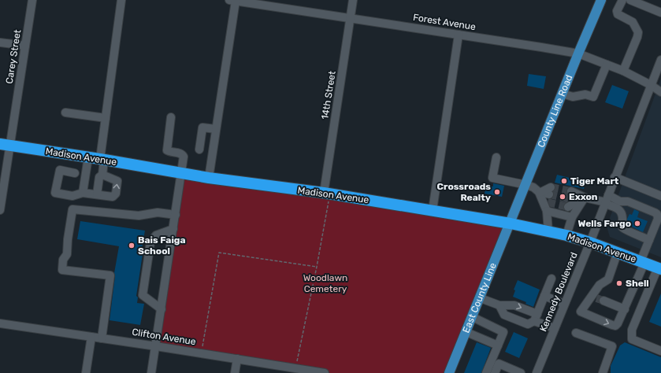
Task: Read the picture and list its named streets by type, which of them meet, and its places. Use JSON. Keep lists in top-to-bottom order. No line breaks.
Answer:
{"streets":{"highway":["Madison Avenue"],"main road":["County Line Road","East County Line"],"street":["Forest Avenue","Carey Street","14th Street","Kennedy Boulevard","Clifton Avenue"]},"crossings":[["Forest Avenue","14th Street"],["Forest Avenue","County Line Road"],["Forest Avenue","Kennedy Boulevard"],["Carey Street","Madison Avenue"],["14th Street","Madison Avenue"],["County Line Road","Madison Avenue"],["County Line Road","East County Line"],["Madison Avenue","Kennedy Boulevard"],["Madison Avenue","East County Line"]],"parks":["Woodlawn Cemetery"],"places":["Tiger Mart","Crossroads Realty","Exxon","Wells Fargo","Bais Faiga School","Shell"]}
